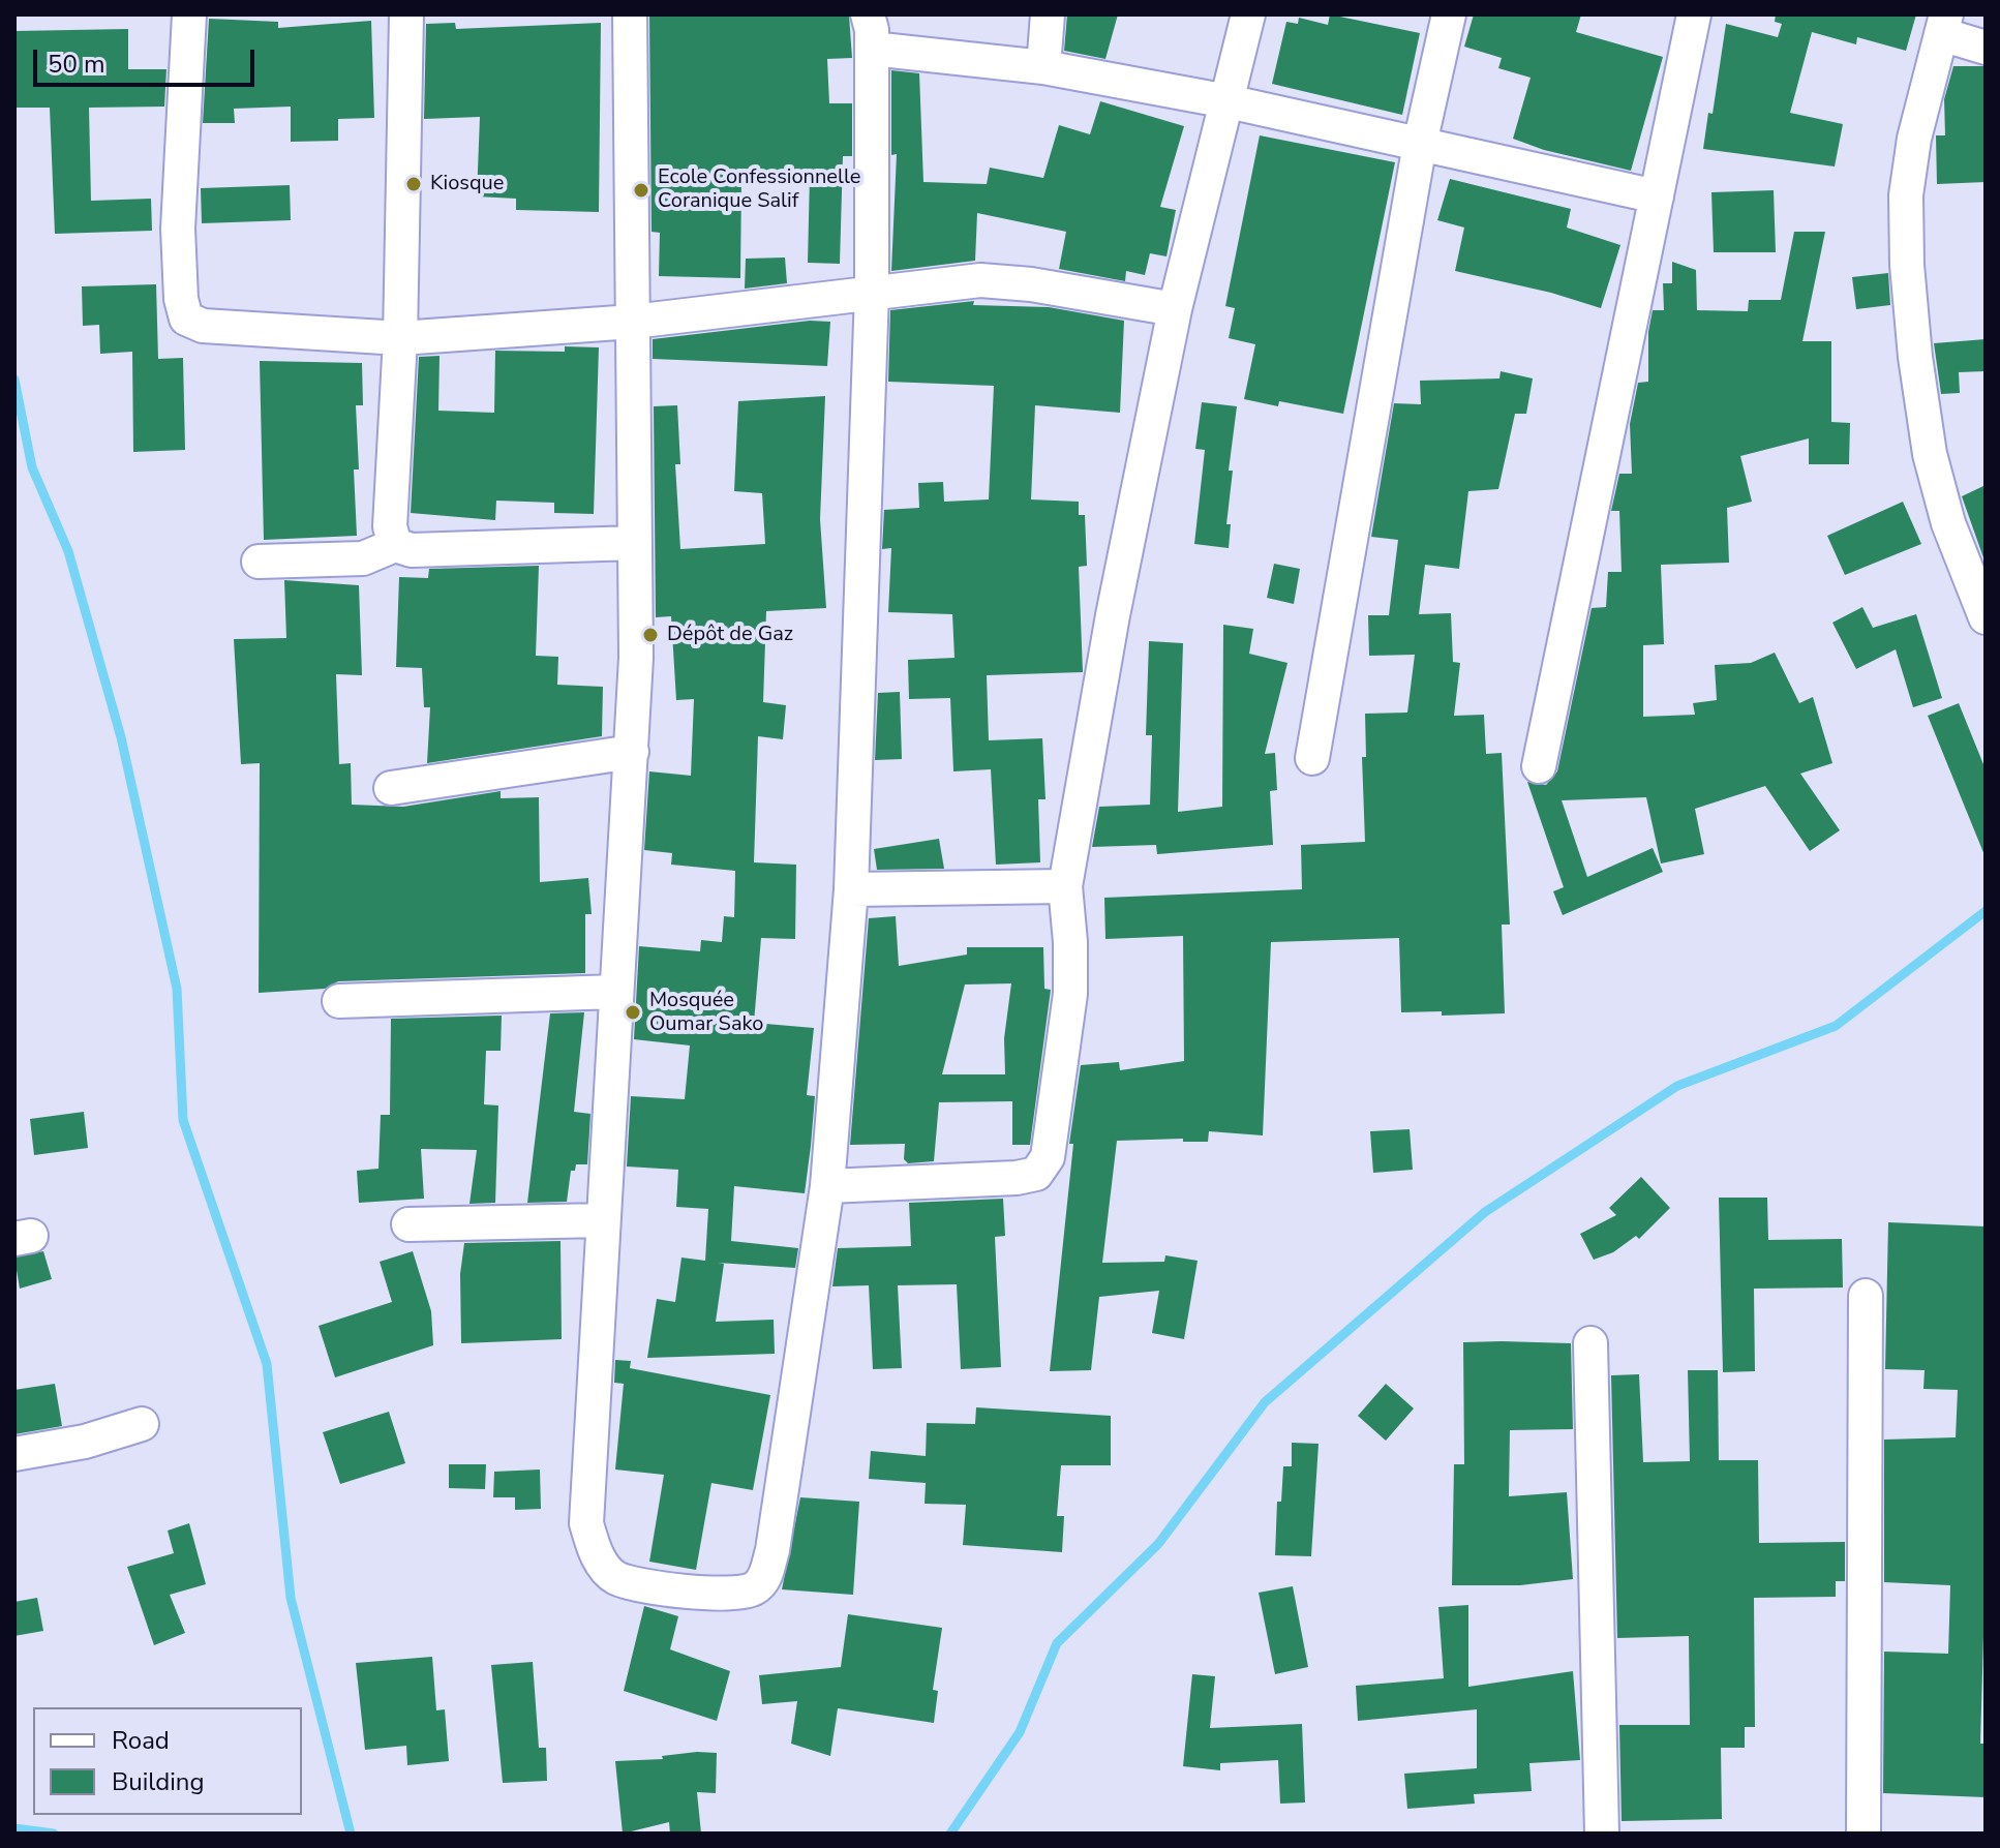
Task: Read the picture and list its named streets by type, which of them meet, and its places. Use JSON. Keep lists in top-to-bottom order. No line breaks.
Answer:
{"places":["Kiosque","Ecole Confessionnelle Coranique Salif","Dépôt de Gaz","Mosquée Oumar Sako"],"legend":["Road","Building"],"scale_bar":"50 m"}
